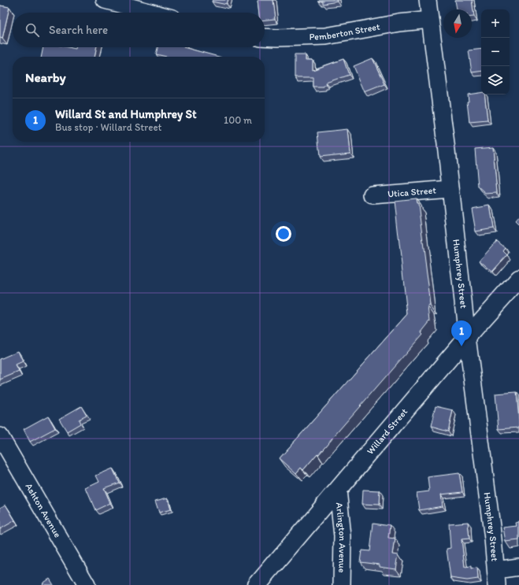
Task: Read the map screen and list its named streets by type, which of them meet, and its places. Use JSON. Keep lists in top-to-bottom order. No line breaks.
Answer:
{"streets":{"main road":["Willard Street"],"street":["Pemberton Street","Utica Street","Humphrey Street","Ashton Avenue","Arlington Avenue"]},"crossings":[["Pemberton Street","Humphrey Street"],["Utica Street","Humphrey Street"],["Humphrey Street","Willard Street"],["Willard Street","Arlington Avenue"]],"north":"bottom","page":{"map_buttons":["+","−"],"search":"Search here","heading":"Nearby","list":[{"mark":"1","name":"Willard St and Humphrey St","note":"Bus stop · Willard Street","value":"100 m"}],"pins":"1"}}
